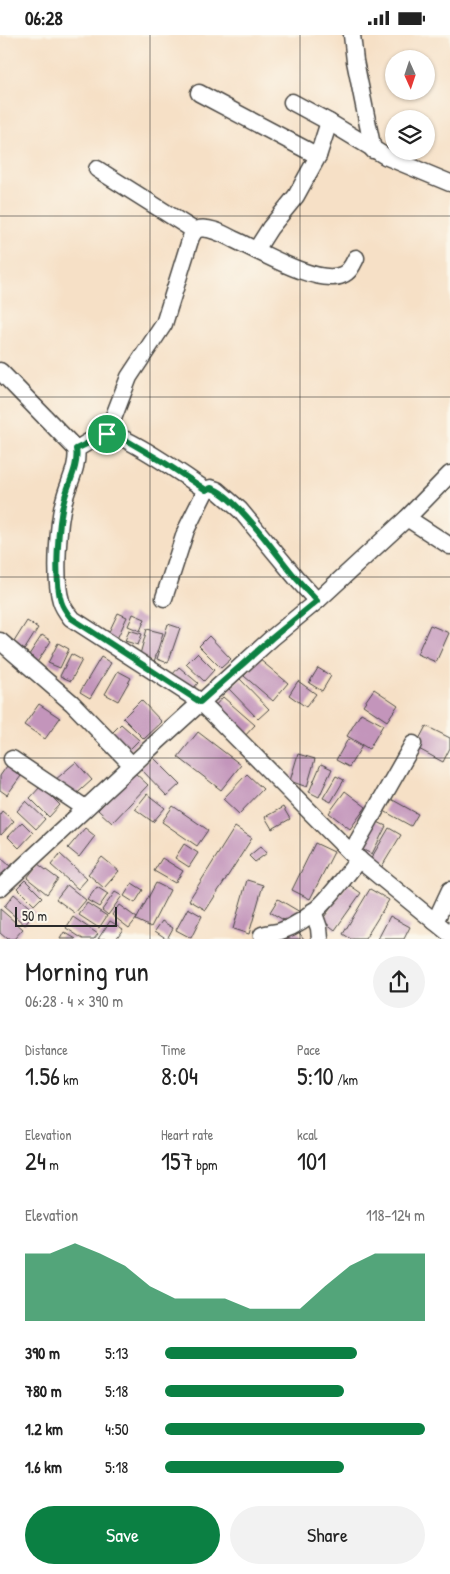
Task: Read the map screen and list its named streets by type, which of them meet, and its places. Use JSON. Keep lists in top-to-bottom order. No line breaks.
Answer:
{"scale_bar":"50 m","north":"bottom","page":{"status":"06:28","scale":"50 m","heading":["Morning run","06:28 · 4 × 390 m"],"stats":[["Distance","1.56 km"],["Time","8:04"],["Pace","5:10 /km"],["Elevation","24 m"],["Heart rate","157 bpm"],["kcal","101"]],"chart":["Elevation","118–124 m"],"list":[{"name":"390 m","note":"5:13"},{"name":"780 m","note":"5:18"},{"name":"1.2 km","note":"4:50"},{"name":"1.6 km","note":"5:18"}],"buttons":["Save","Share"]}}
